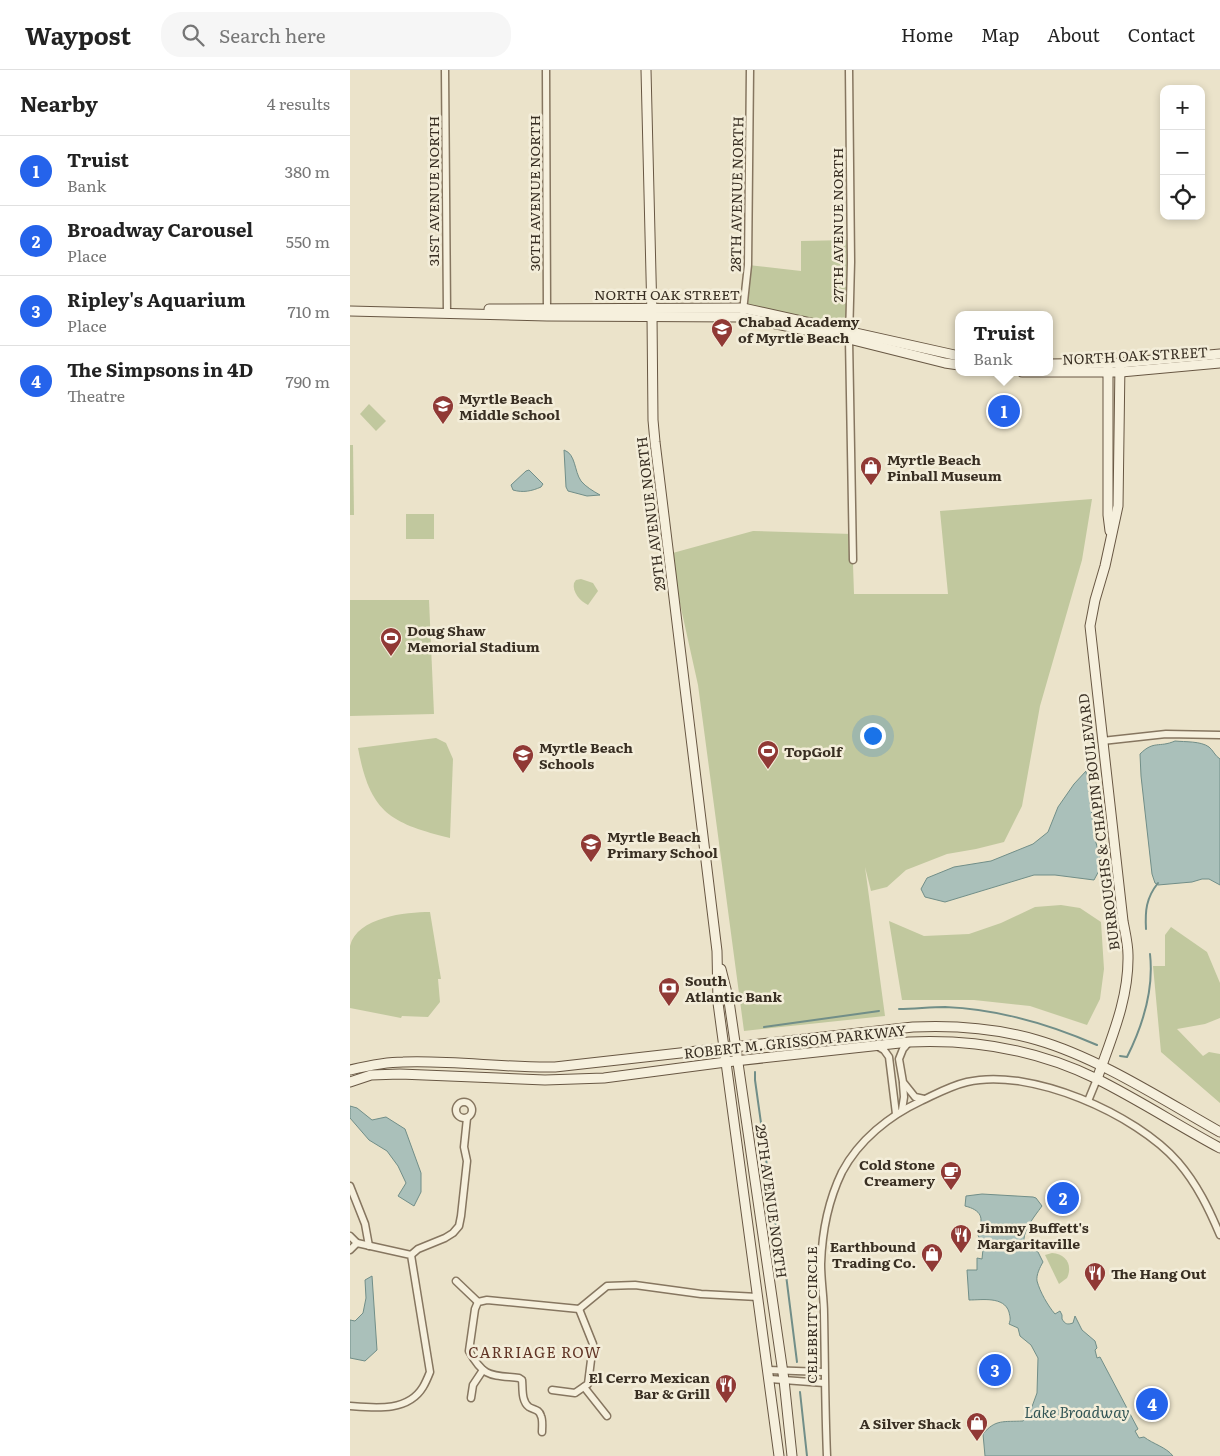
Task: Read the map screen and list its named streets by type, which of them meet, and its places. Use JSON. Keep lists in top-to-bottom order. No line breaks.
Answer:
{"streets":{"main road":["NORTH OAK STREET","29TH AVENUE NORTH","BURROUGHS & CHAPIN BOULEVARD","ROBERT M. GRISSOM PARKWAY"],"street":["31ST AVENUE NORTH","30TH AVENUE NORTH","28TH AVENUE NORTH","27TH AVENUE NORTH","CELEBRITY CIRCLE"]},"crossings":[["31ST AVENUE NORTH","NORTH OAK STREET"],["30TH AVENUE NORTH","NORTH OAK STREET"],["28TH AVENUE NORTH","NORTH OAK STREET"],["27TH AVENUE NORTH","NORTH OAK STREET"],["NORTH OAK STREET","29TH AVENUE NORTH"],["NORTH OAK STREET","BURROUGHS & CHAPIN BOULEVARD"],["29TH AVENUE NORTH","ROBERT M. GRISSOM PARKWAY"],["BURROUGHS & CHAPIN BOULEVARD","ROBERT M. GRISSOM PARKWAY"],["BURROUGHS & CHAPIN BOULEVARD","CELEBRITY CIRCLE"]],"districts":["CARRIAGE ROW"],"water":["Lake Broadway"],"places":{"school or university":["Chabad Academy of Myrtle Beach","Myrtle Beach Middle School","Myrtle Beach Schools","Myrtle Beach Primary School"],"shop":["Myrtle Beach Pinball Museum","Earthbound Trading Co.","A Silver Shack"],"sports":["Doug Shaw Memorial Stadium","TopGolf"],"bank":["South Atlantic Bank"],"cafe":["Cold Stone Creamery"],"restaurant":["Jimmy Buffett's Margaritaville","The Hang Out","El Cerro Mexican Bar & Grill"]},"page":{"header":"Waypost","search":"Search here","nav":["Home","Map","About","Contact"],"heading":["Nearby","4 results"],"map_buttons":["+","−"],"list":[{"mark":"1","name":"Truist","note":"Bank","value":"380 m"},{"mark":"2","name":"Broadway Carousel","note":"Place","value":"550 m"},{"mark":"3","name":"Ripley's Aquarium","note":"Place","value":"710 m"},{"mark":"4","name":"The Simpsons in 4D","note":"Theatre","value":"790 m"}],"popup":["Truist","Bank"],"pins":["1","2","3","4"]}}
